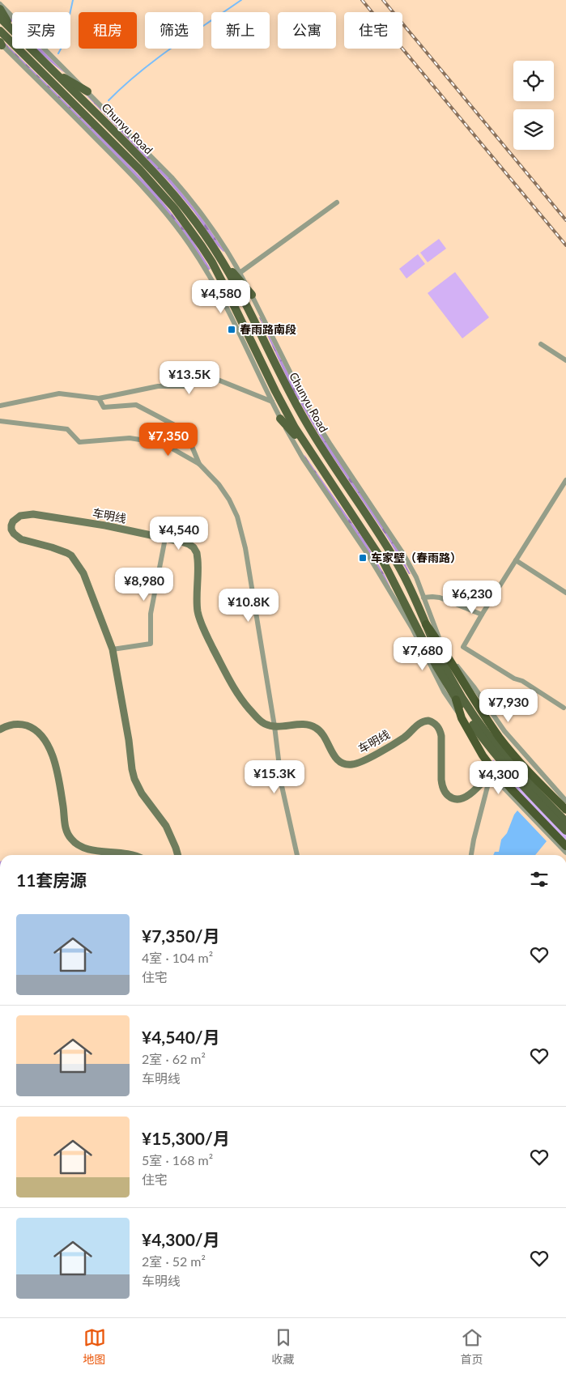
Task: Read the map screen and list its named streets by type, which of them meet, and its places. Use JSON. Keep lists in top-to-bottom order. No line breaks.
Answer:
{"streets":{"main road":["Chunyu Road","车明线"]},"places":{"transit":["春雨路南段","车家壁（春雨路）"]},"page":{"chip":["买房","租房","筛选","新上","公寓","住宅"],"price":["¥4,580","¥13.5K","¥7,350","¥4,540","¥8,980","¥6,230","¥10.8K","¥7,680","¥7,930","¥15.3K","¥4,300"],"heading":"11套房源","list":[{"name":"¥7,350/月","note":"4室 · 104 m² · 住宅"},{"name":"¥4,540/月","note":"2室 · 62 m² · 车明线"},{"name":"¥15,300/月","note":"5室 · 168 m² · 住宅"},{"name":"¥4,300/月","note":"2室 · 52 m² · 车明线"}],"tabs":["地图","收藏","首页"]}}
